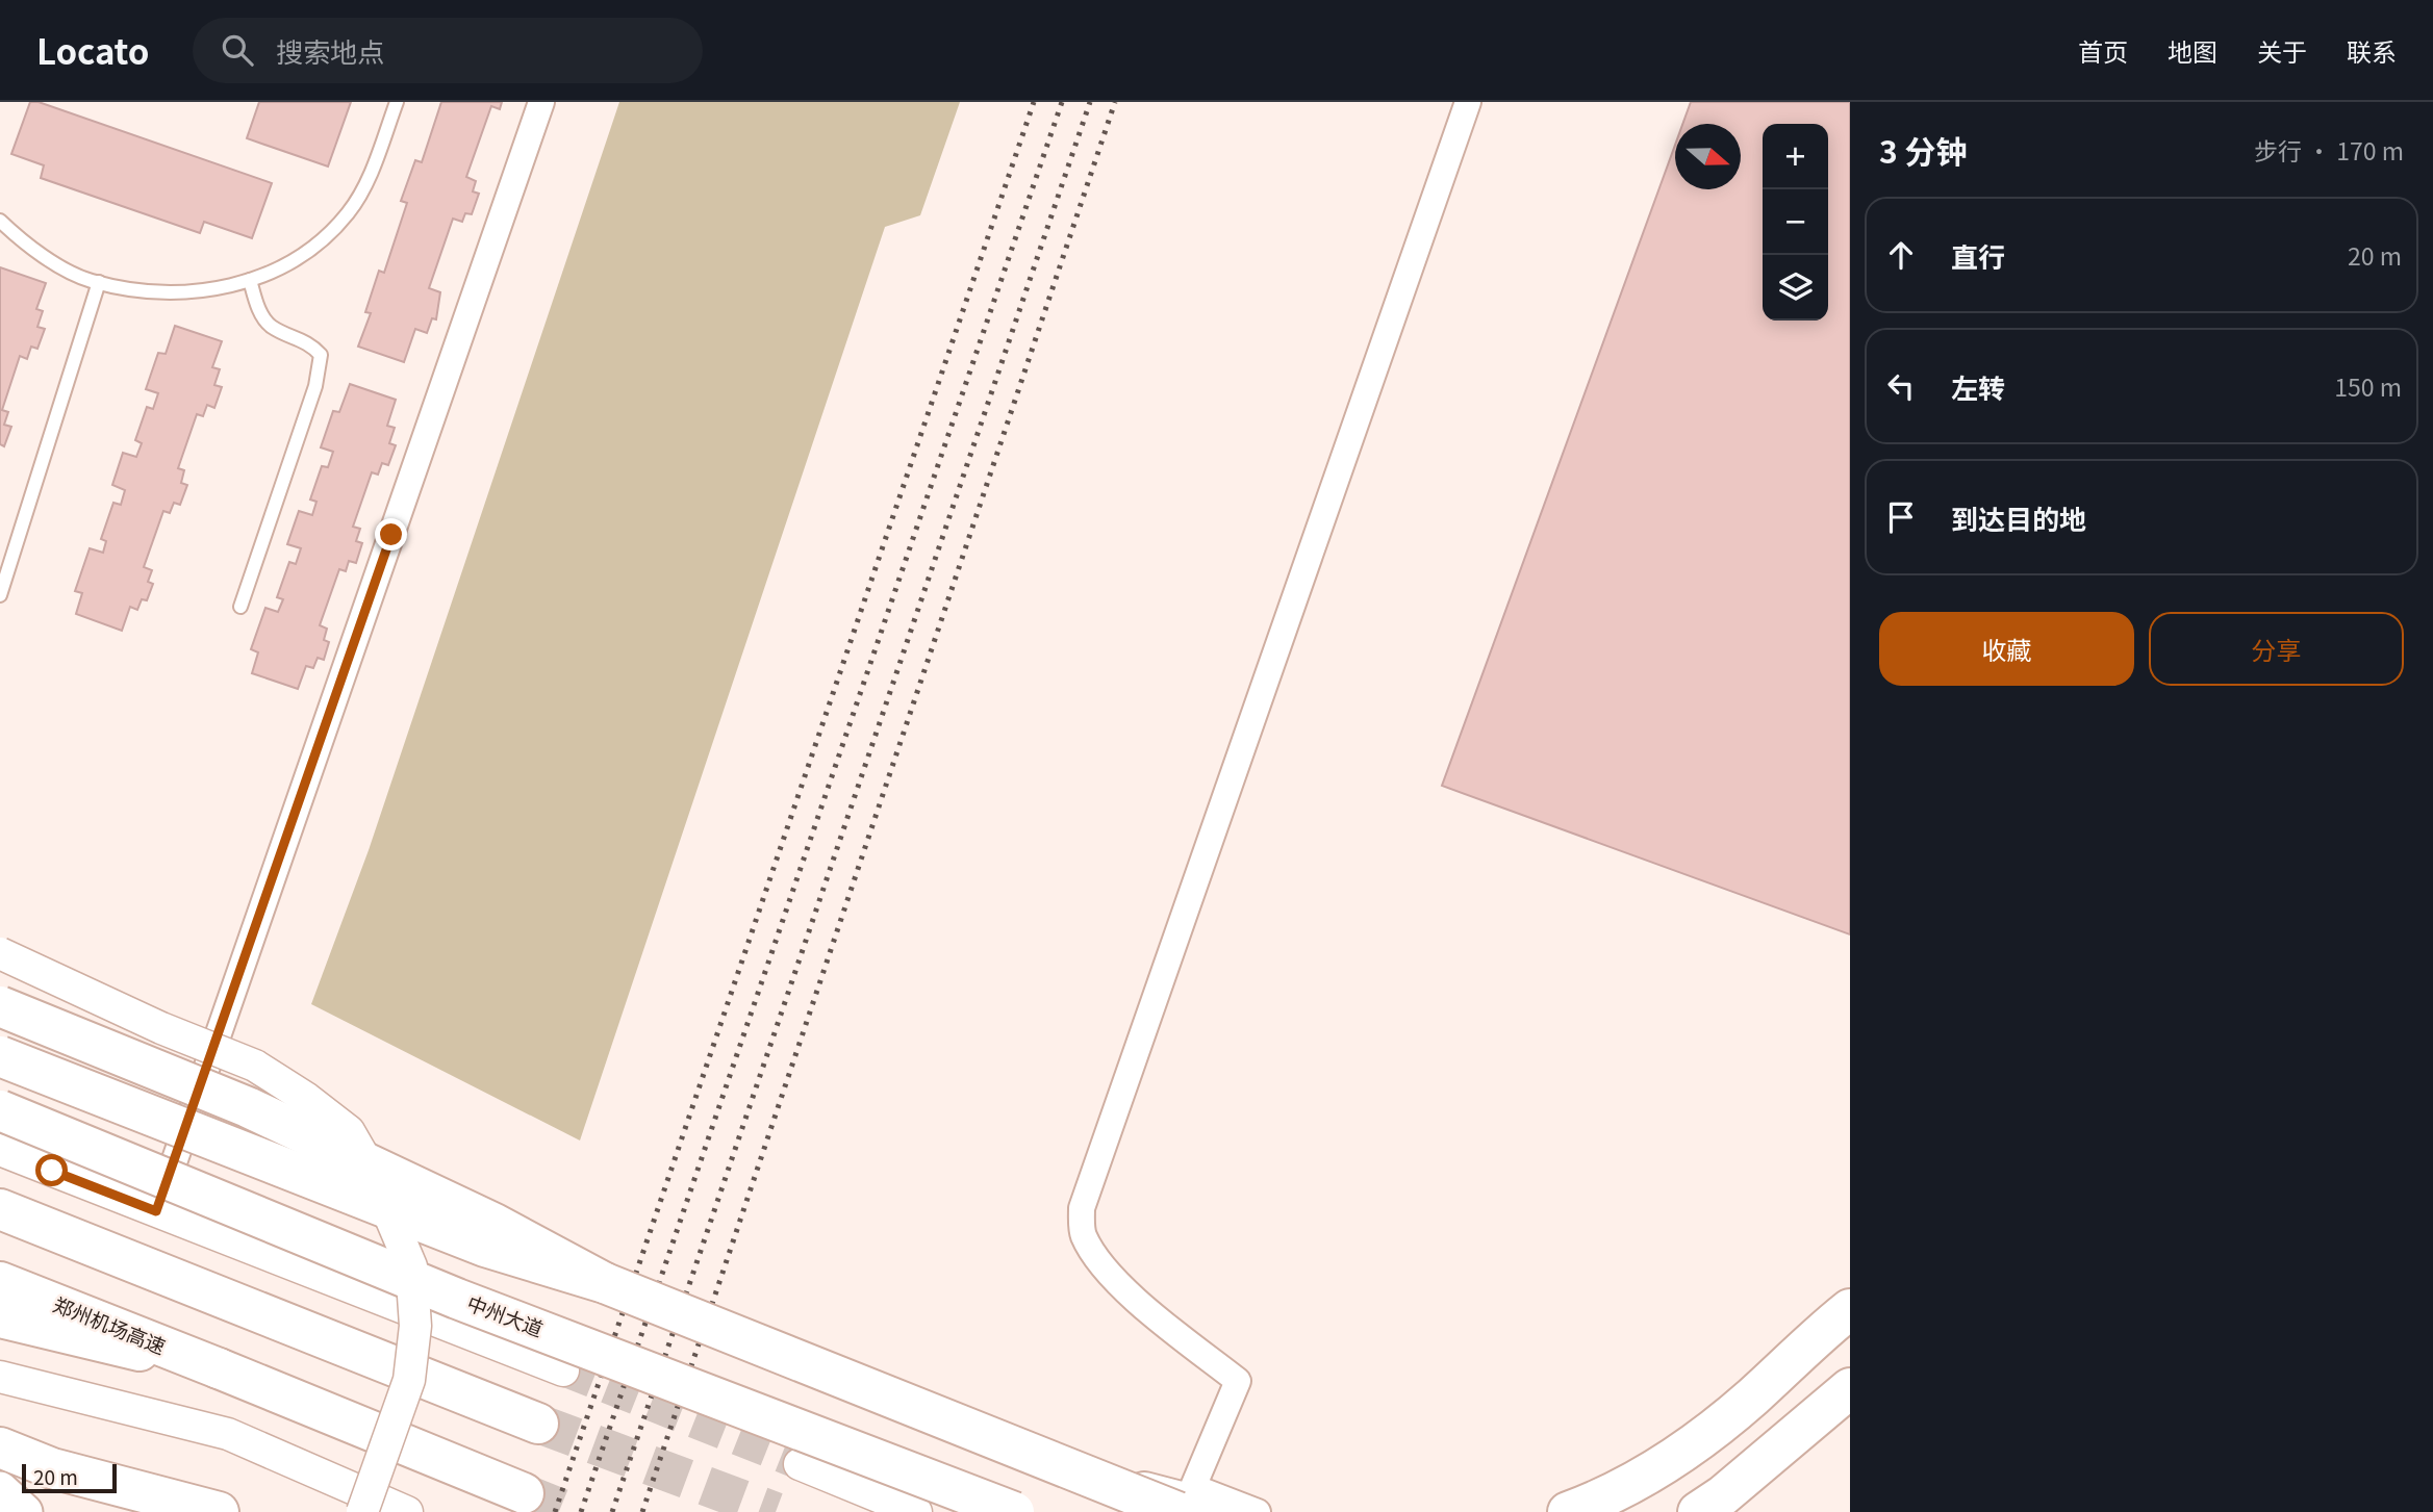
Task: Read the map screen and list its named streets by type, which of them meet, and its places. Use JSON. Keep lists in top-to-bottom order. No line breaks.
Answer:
{"streets":{"main road":["中州大道","郑州机场高速"]},"scale_bar":"20 m","north":"right","page":{"header":"Locato","search":"搜索地点","nav":["首页","地图","关于","联系"],"heading":["3 分钟","步行 · 170 m"],"map_buttons":["+","−"],"list":[["直行","20 m"],["左转","150 m"],"到达目的地"],"buttons":["收藏","分享"],"scale":"20 m"}}
